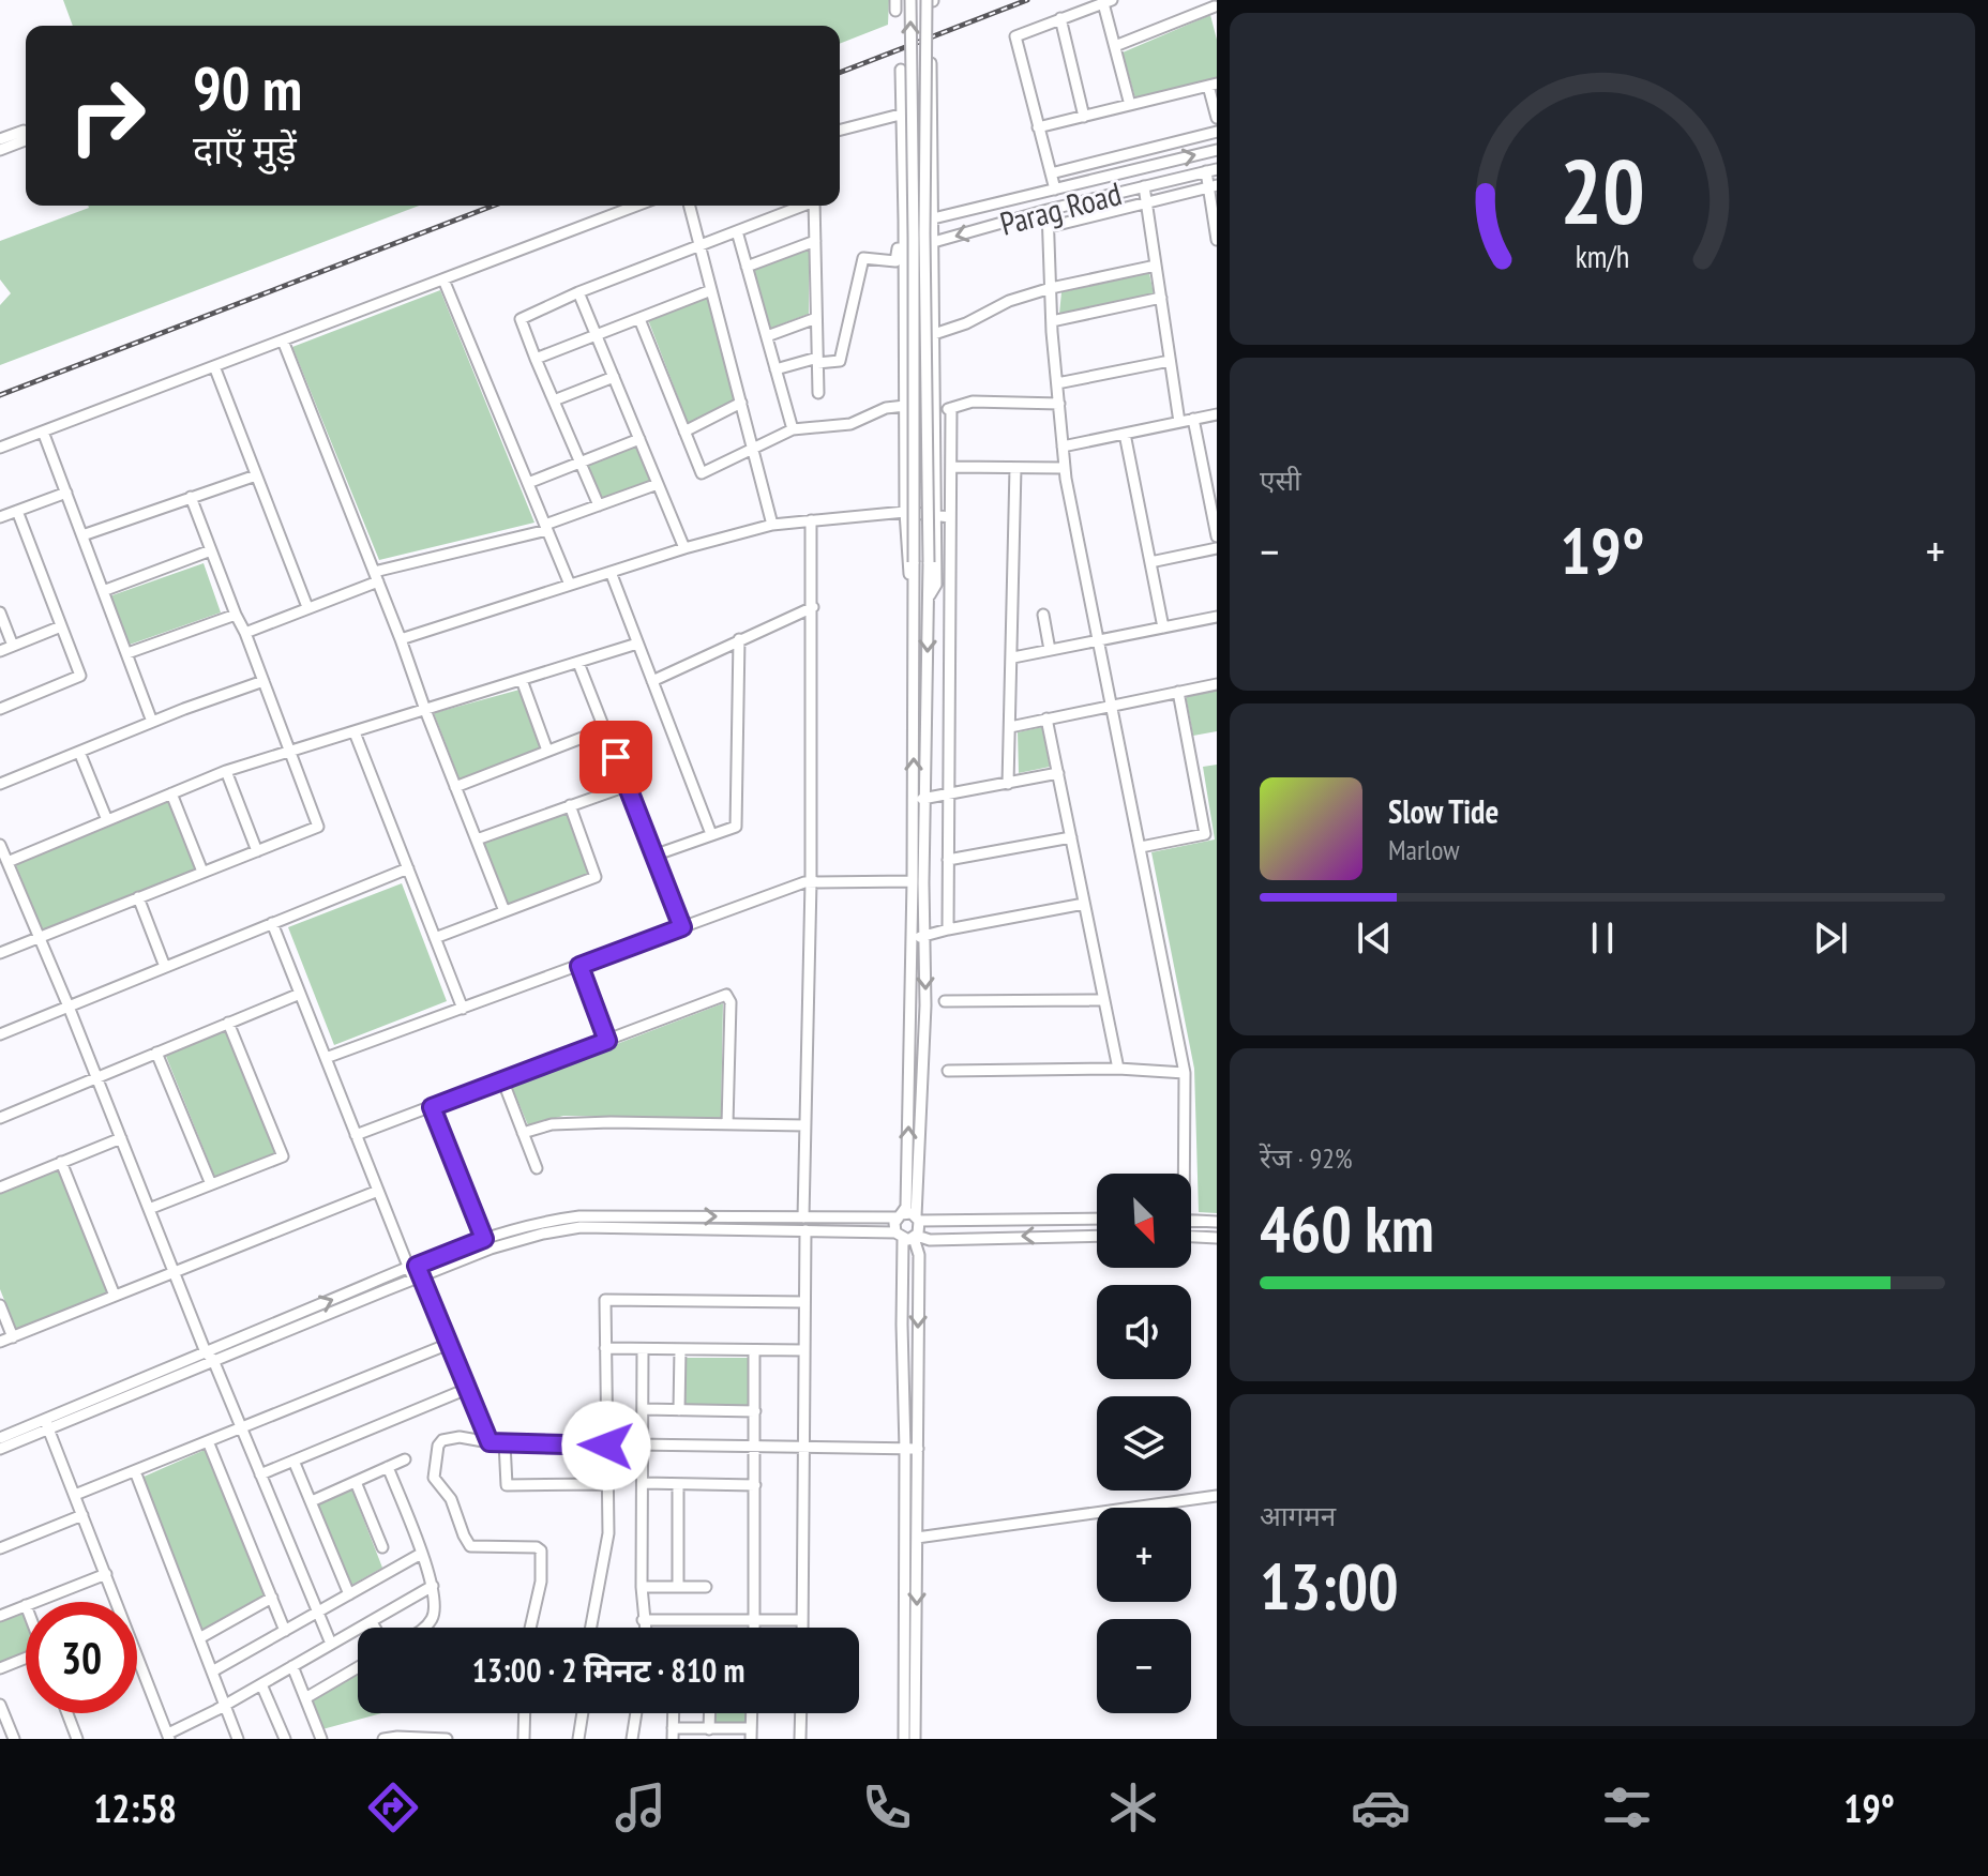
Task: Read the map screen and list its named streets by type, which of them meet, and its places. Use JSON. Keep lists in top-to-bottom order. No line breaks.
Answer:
{"streets":{"street":["Parag Road"]},"north":"bottom right","page":{"turn":["90 m","दाएँ मुड़ें"],"tile":["एसी",["रेंज · 92%","460 km"],["आगमन","13:00"]],"heat":["−","19°","+"],"song":["Slow Tide","Marlow"],"map_buttons":["+","−"],"limit":"30","trip":"13:00 · 2 मिनट · 810 m","tabs":["12:58","19°"],"gauge":["20","km/h"]}}
